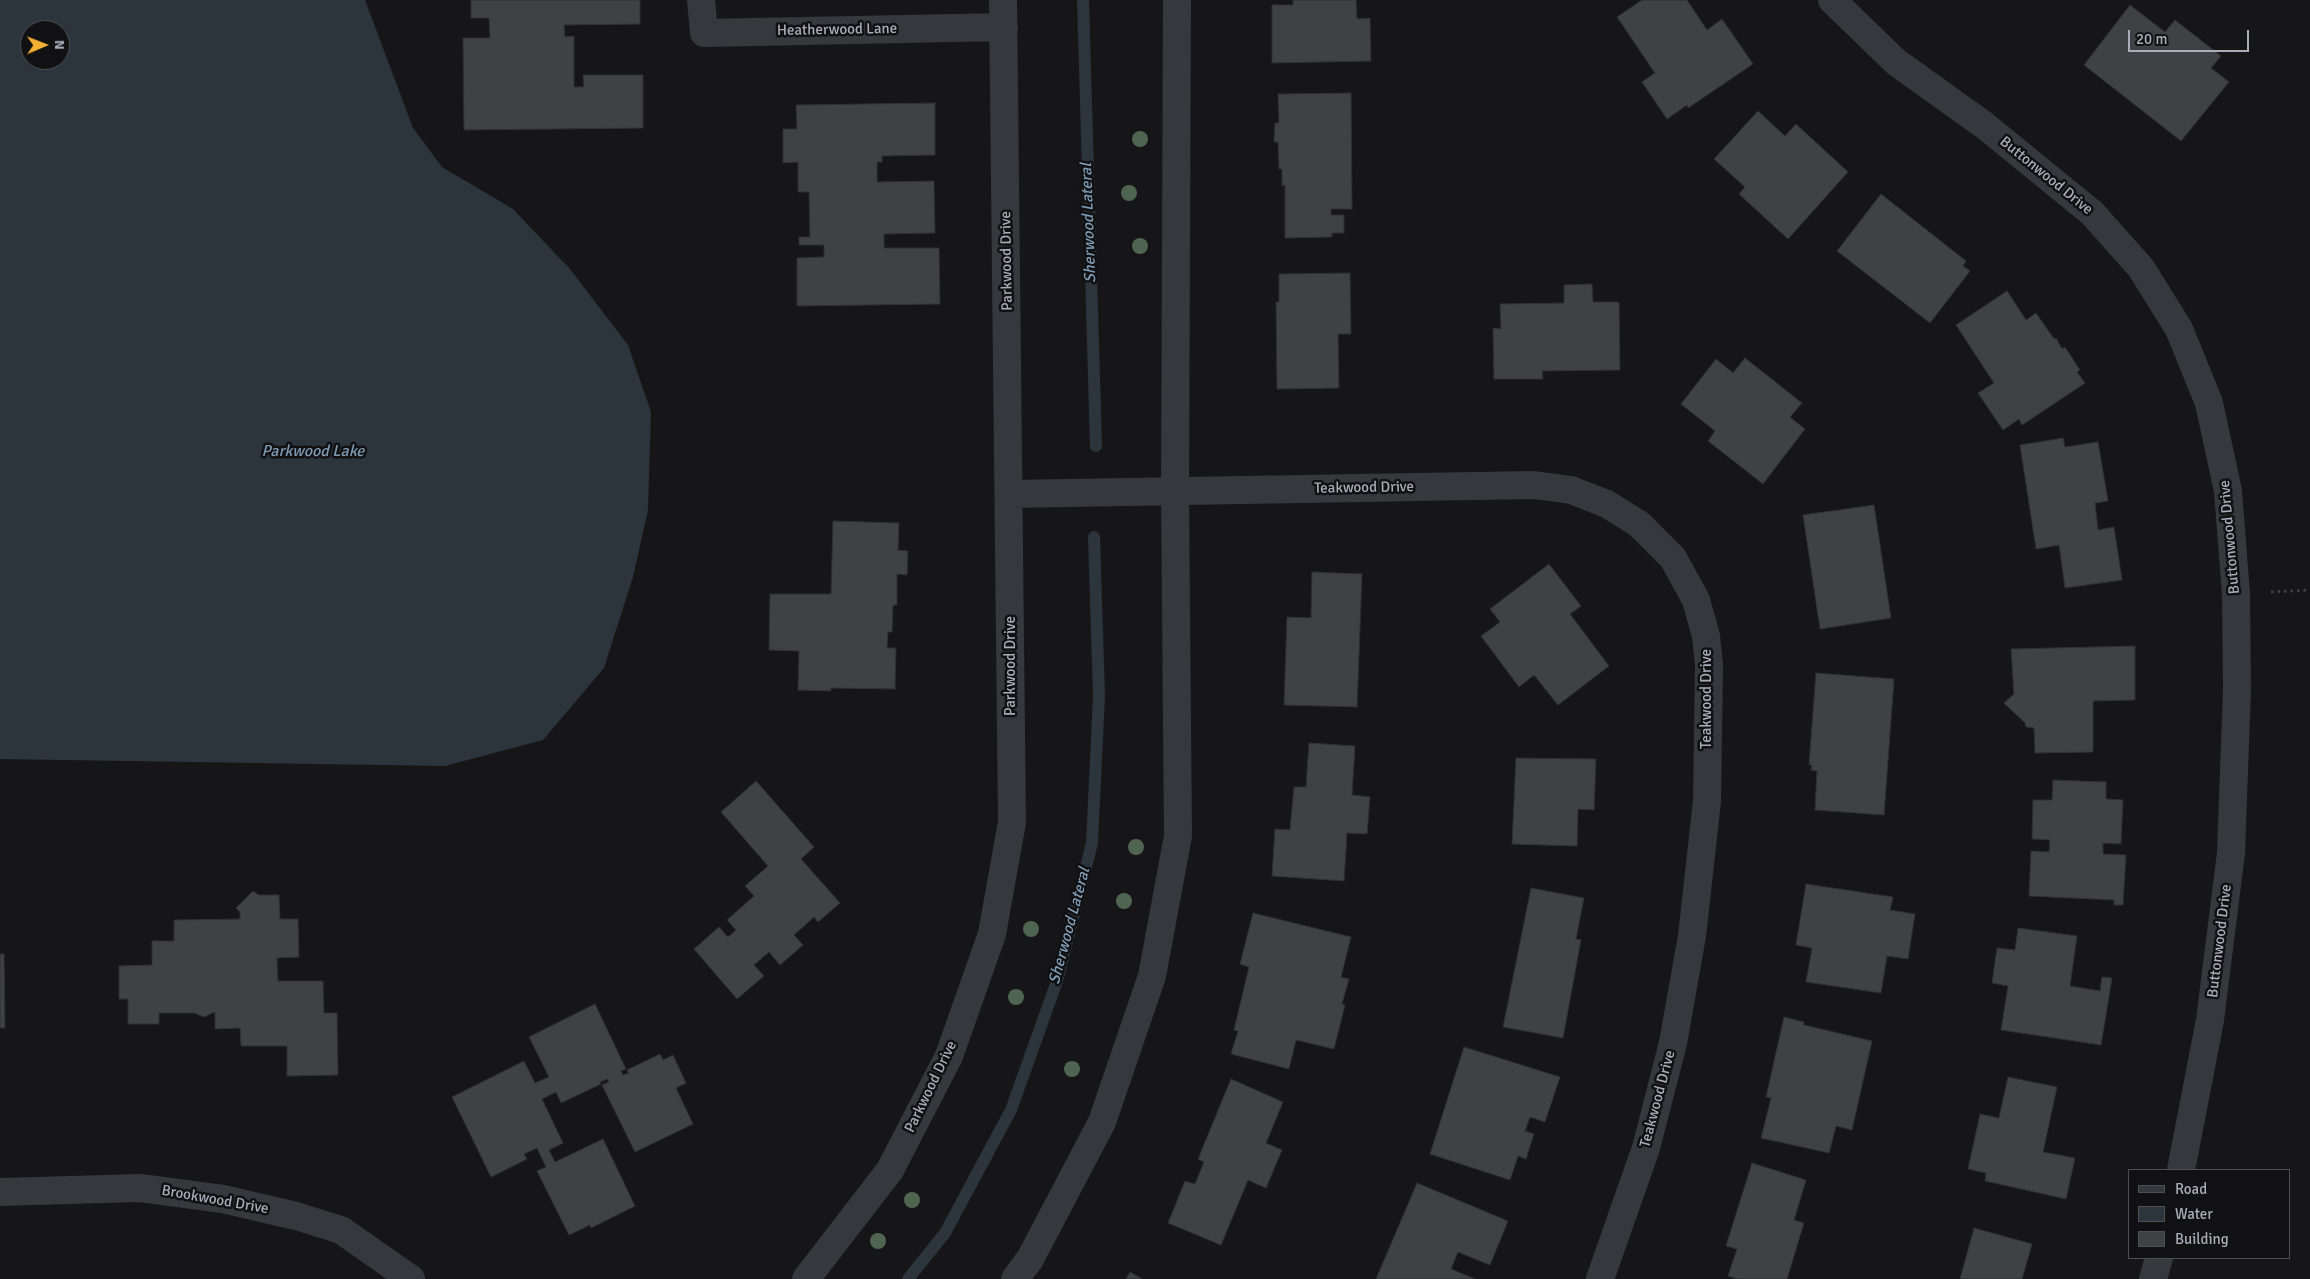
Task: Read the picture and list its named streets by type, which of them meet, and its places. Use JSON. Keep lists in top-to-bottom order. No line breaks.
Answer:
{"streets":{"street":["Heatherwood Lane","Buttonwood Drive","Parkwood Drive","Teakwood Drive","Brookwood Drive"]},"crossings":[["Heatherwood Lane","Parkwood Drive"],["Parkwood Drive","Teakwood Drive"]],"water":["Sherwood Lateral","Parkwood Lake"],"legend":["Road","Water","Building"],"scale_bar":"20 m","north":"right"}
